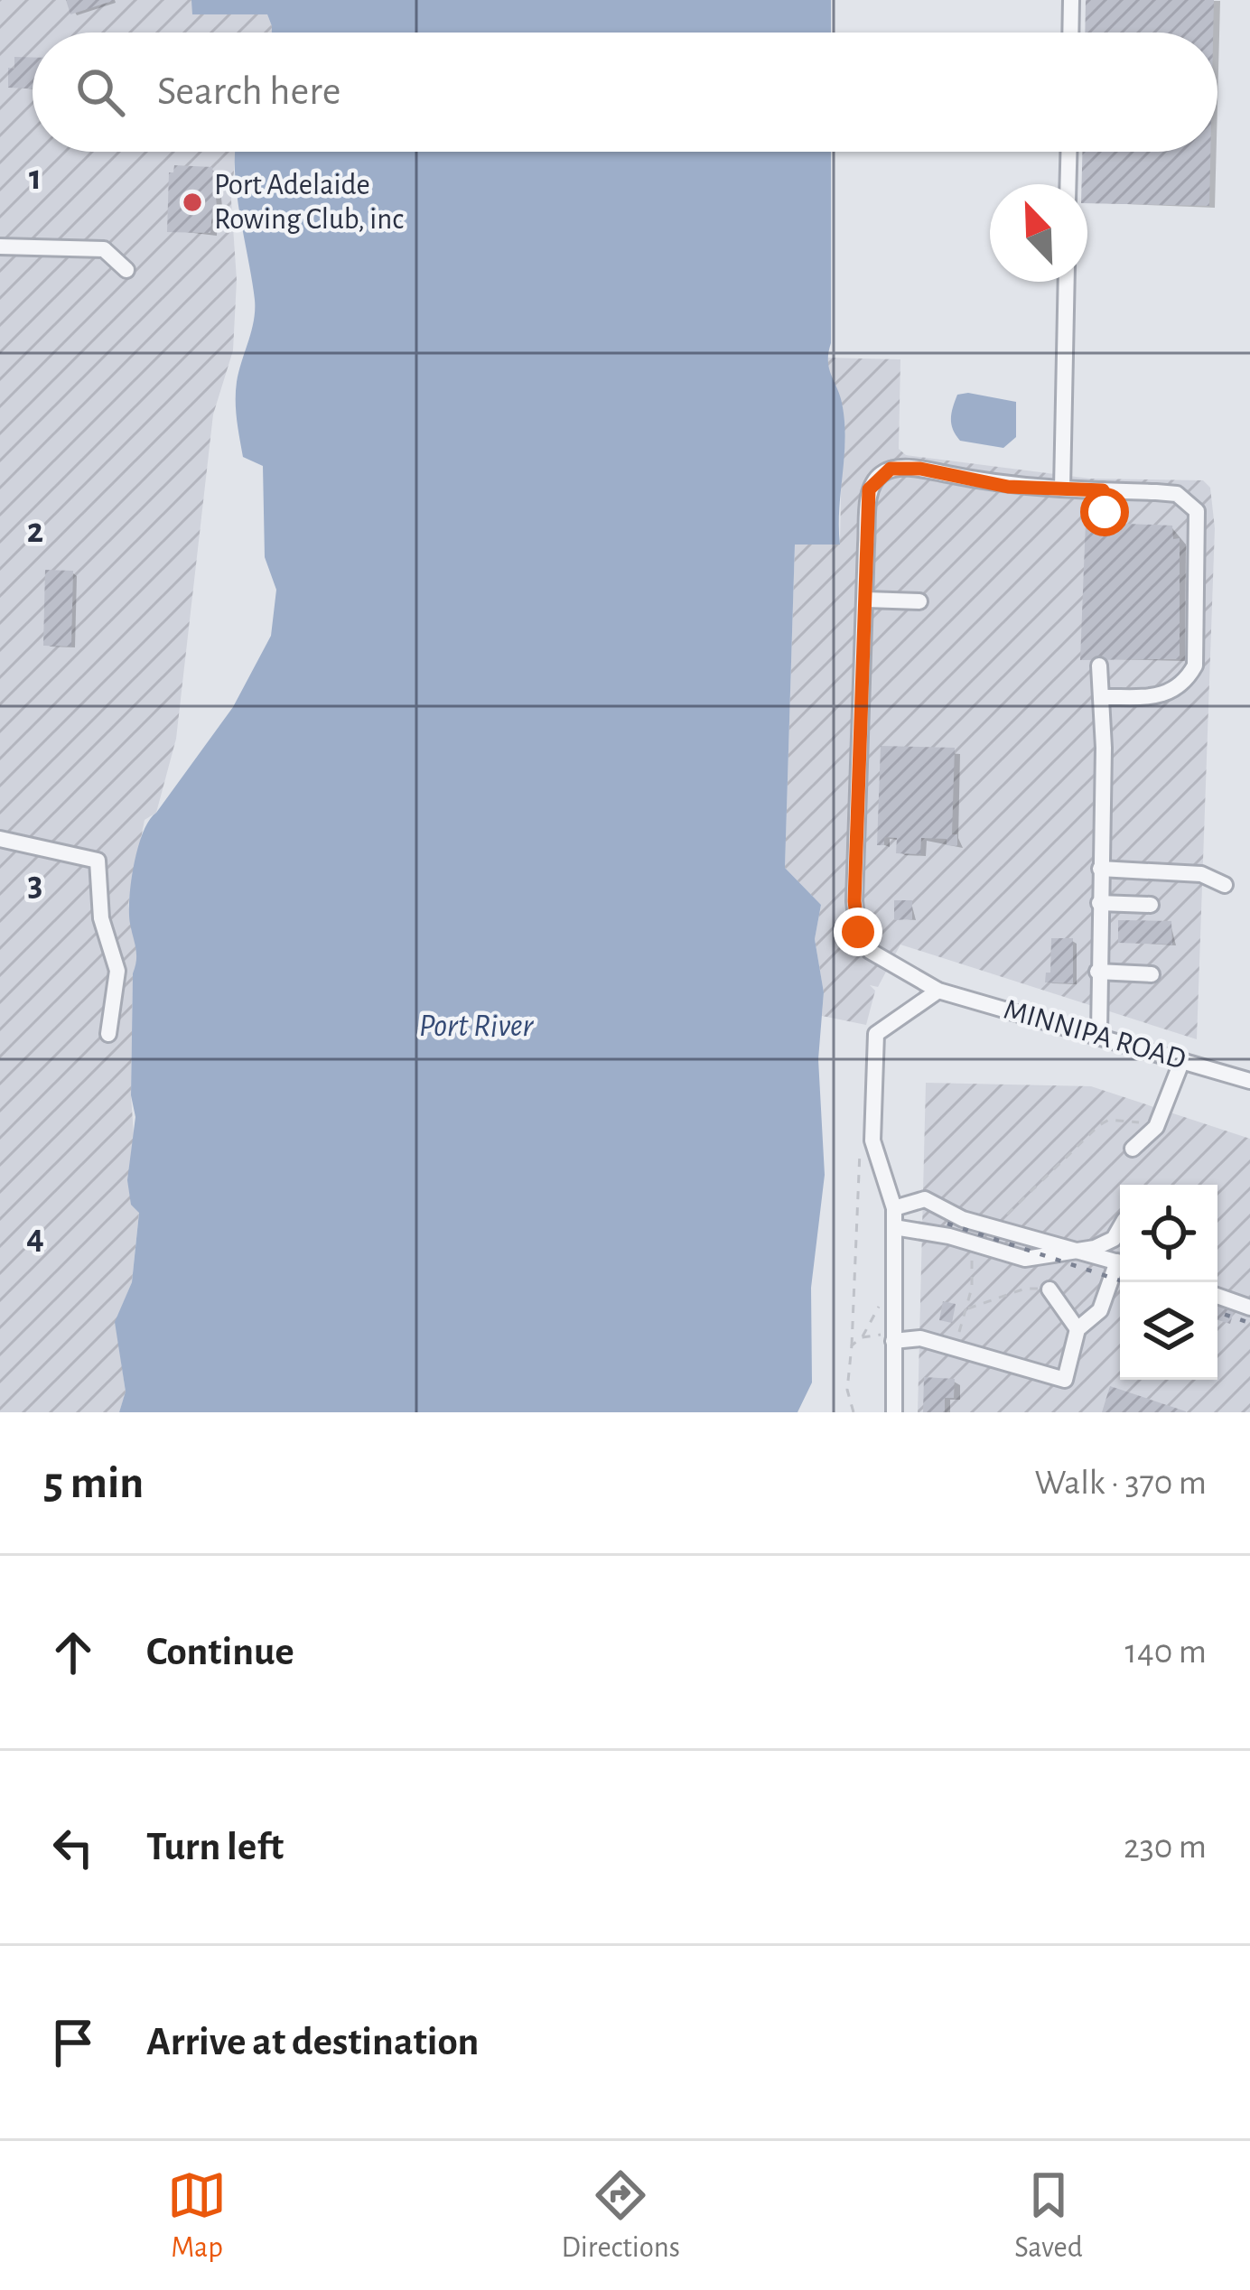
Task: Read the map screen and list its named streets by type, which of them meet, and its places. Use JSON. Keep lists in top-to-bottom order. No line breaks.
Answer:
{"streets":{"street":["MINNIPA ROAD"]},"water":["Port River"],"places":["Port Adelaide Rowing Club, inc"],"north":"top left","page":{"search":"Search here","heading":["5 min","Walk · 370 m"],"list":[["Continue","140 m"],["Turn left","230 m"],"Arrive at destination"],"nav":["Map","Directions","Saved"]},"grid":{"rows":["1","2","3","4"]}}
